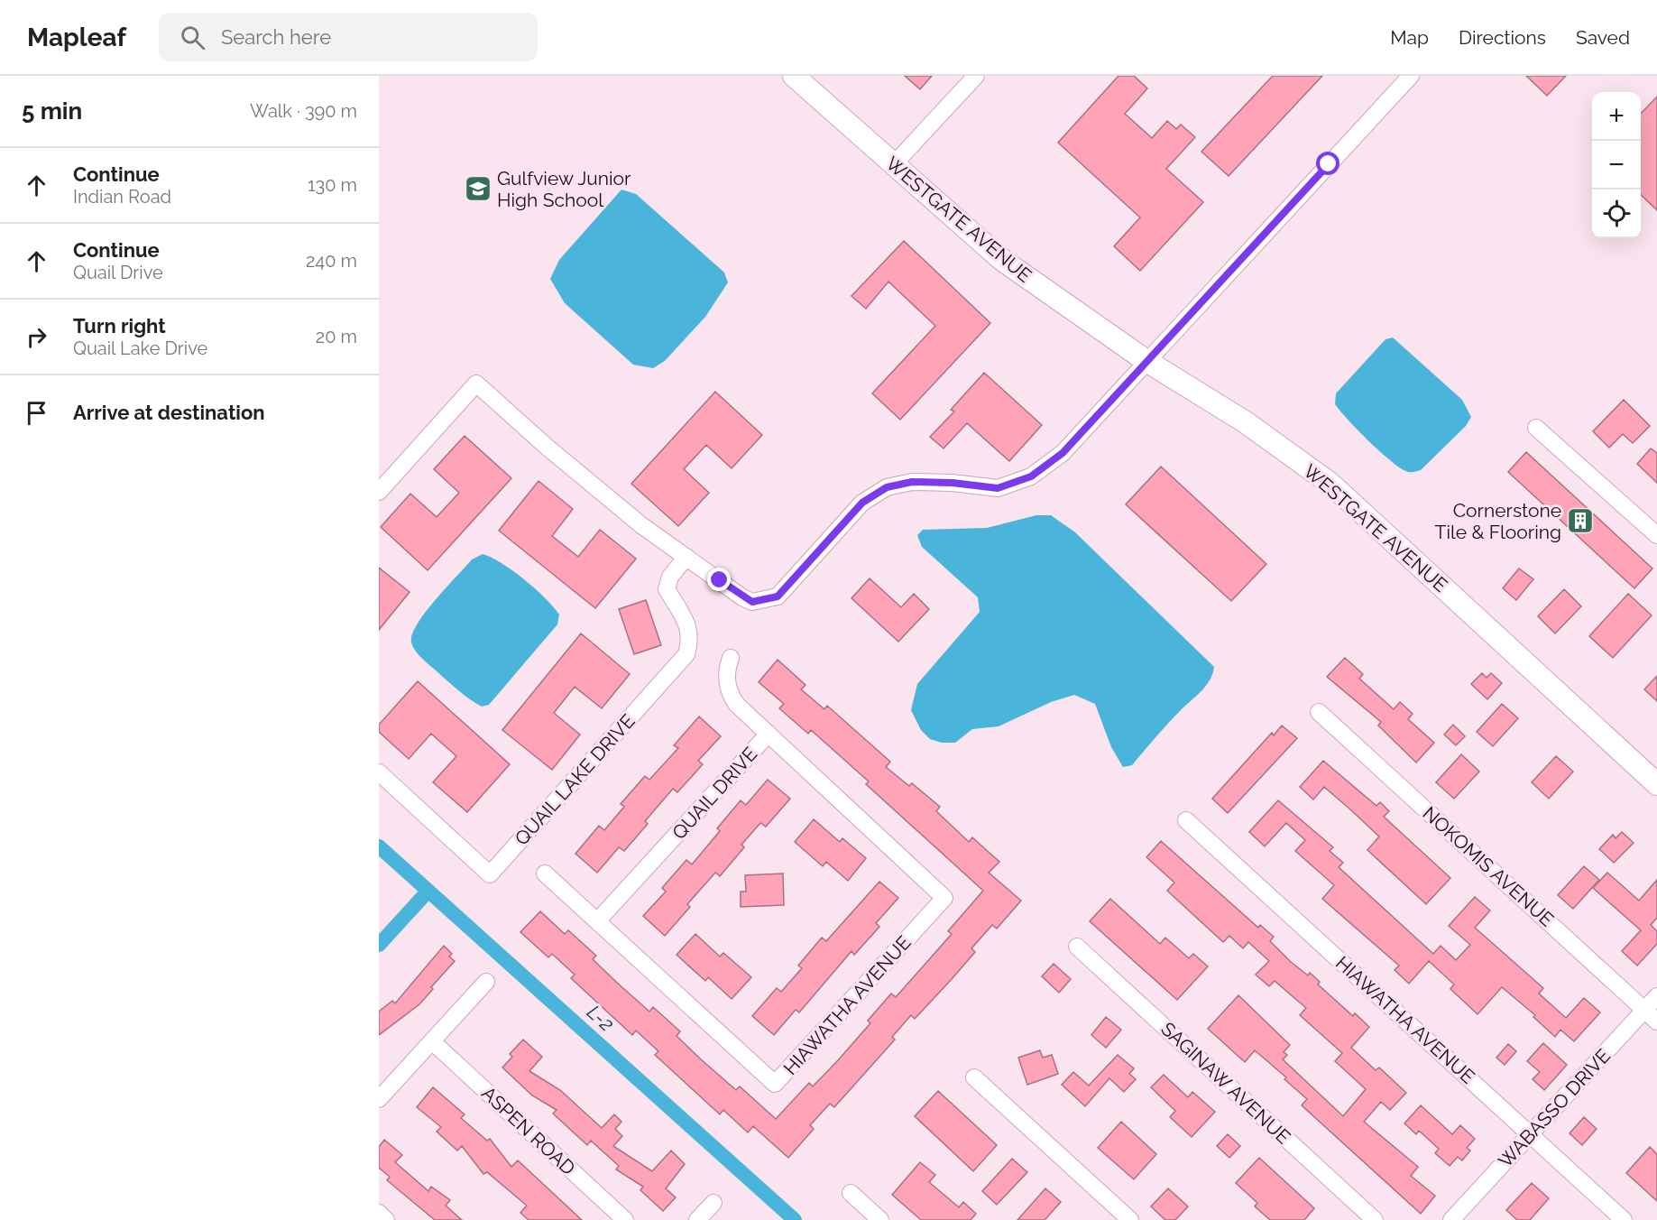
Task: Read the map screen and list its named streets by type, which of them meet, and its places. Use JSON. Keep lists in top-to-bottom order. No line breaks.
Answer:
{"streets":{"street":["WESTGATE AVENUE","QUAIL LAKE DRIVE","QUAIL DRIVE","NOKOMIS AVENUE","HIAWATHA AVENUE","SAGINAW AVENUE","WABASSO DRIVE","ASPEN ROAD"]},"crossings":[["QUAIL DRIVE","HIAWATHA AVENUE"],["NOKOMIS AVENUE","WABASSO DRIVE"],["HIAWATHA AVENUE","WABASSO DRIVE"]],"water":["L-2"],"places":{"school or university":["Gulfview Junior High School"],"building":["Cornerstone Tile & Flooring"]},"page":{"header":"Mapleaf","search":"Search here","nav":["Map","Directions","Saved"],"heading":["5 min","Walk · 390 m"],"map_buttons":["+","−"],"list":[["Continue","Indian Road","130 m"],["Continue","Quail Drive","240 m"],["Turn right","Quail Lake Drive","20 m"],"Arrive at destination"]}}
